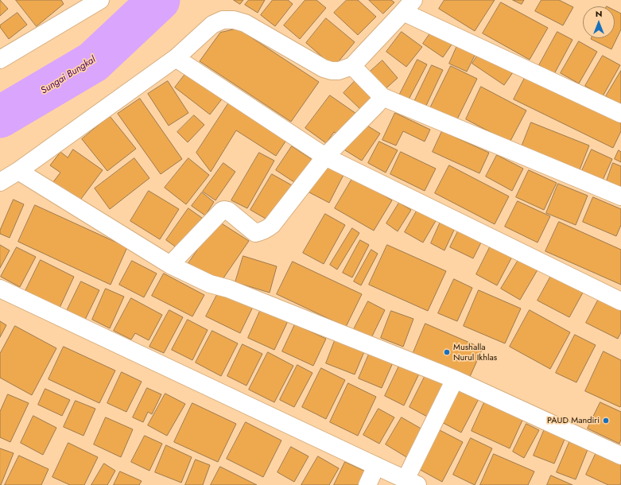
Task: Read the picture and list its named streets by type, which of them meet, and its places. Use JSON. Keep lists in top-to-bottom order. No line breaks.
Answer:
{"water":["Sungai Bungkal"],"places":["Mushalla Nurul Ikhlas","PAUD Mandiri"],"north":"top"}
